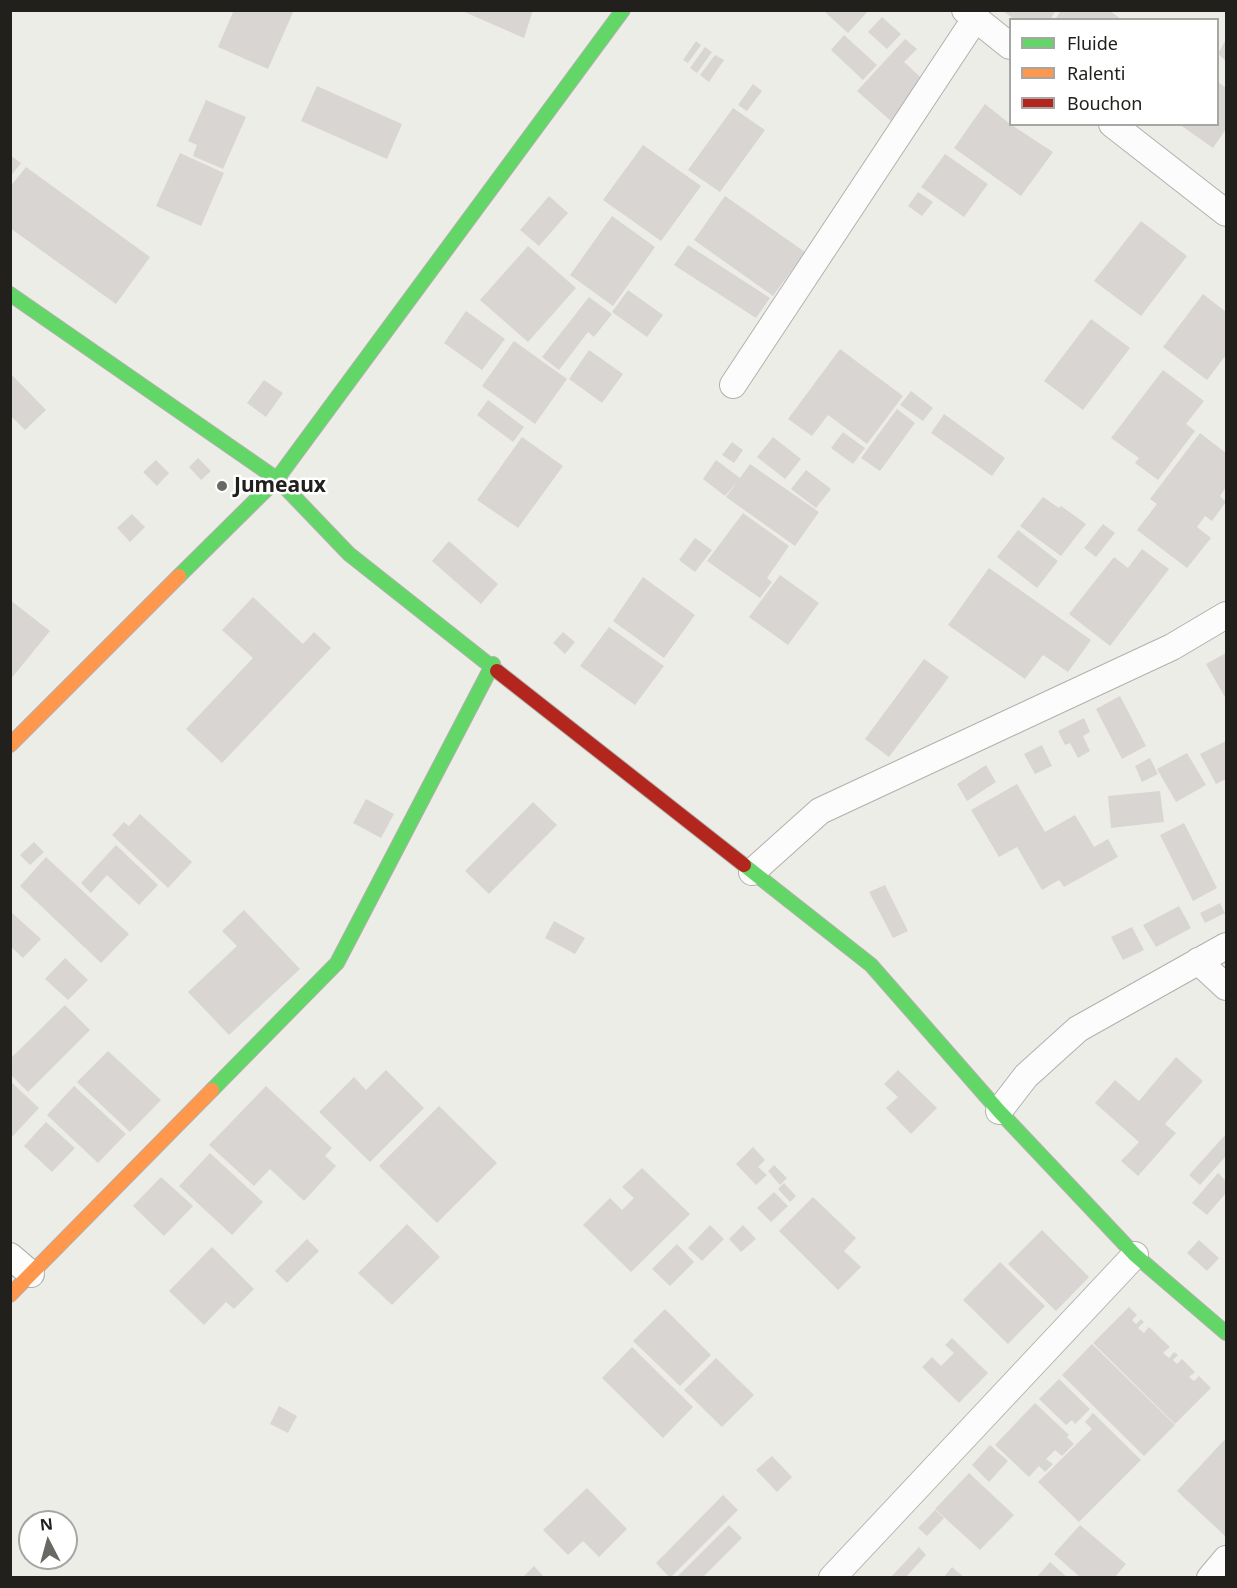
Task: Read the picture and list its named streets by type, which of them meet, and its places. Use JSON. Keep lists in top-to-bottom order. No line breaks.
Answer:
{"places":["Jumeaux"],"legend":["Fluide","Ralenti","Bouchon"],"north":"top"}
